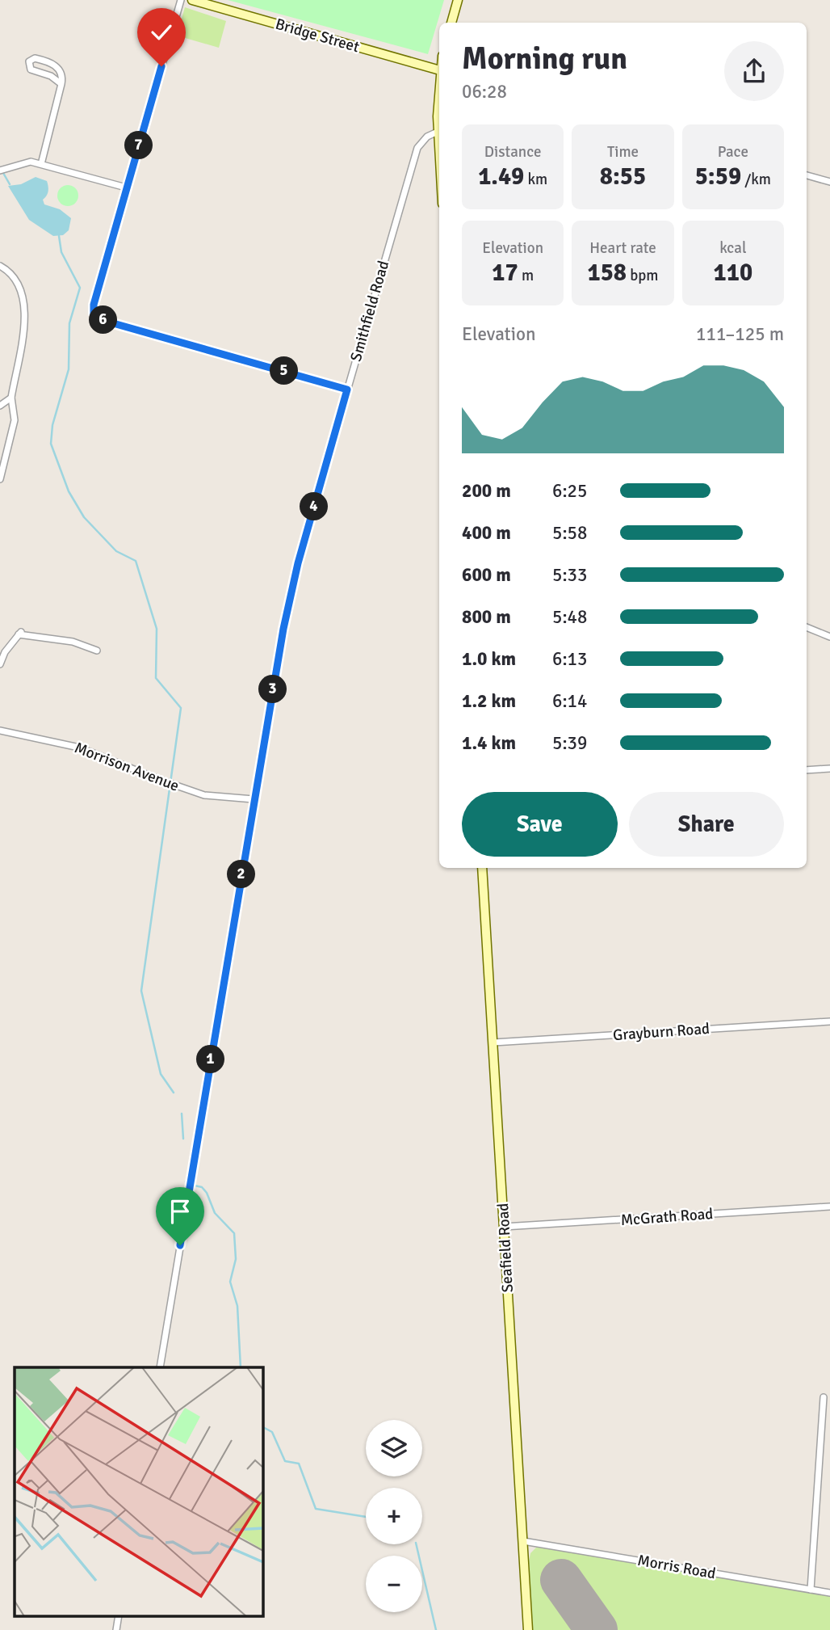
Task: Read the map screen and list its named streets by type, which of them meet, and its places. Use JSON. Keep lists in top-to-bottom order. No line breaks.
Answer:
{"streets":{"street":["Bridge Street","Smithfield Road","Morrison Avenue","Grayburn Road","McGrath Road","Seafield Road","Morris Road"]},"crossings":[["Smithfield Road","Morrison Avenue"],["Grayburn Road","Seafield Road"],["McGrath Road","Seafield Road"],["Seafield Road","Morris Road"]],"page":{"heading":["Morning run","06:28"],"stats":[["Distance","1.49 km"],["Time","8:55"],["Pace","5:59 /km"],["Elevation","17 m"],["Heart rate","158 bpm"],["kcal","110"]],"pins":["7","6","5","4","3","2","1"],"chart":["Elevation","111–125 m"],"list":[{"name":"200 m","note":"6:25"},{"name":"400 m","note":"5:58"},{"name":"600 m","note":"5:33"},{"name":"800 m","note":"5:48"},{"name":"1.0 km","note":"6:13"},{"name":"1.2 km","note":"6:14"},{"name":"1.4 km","note":"5:39"}],"buttons":["Save","Share"],"map_buttons":["+","−"]}}
